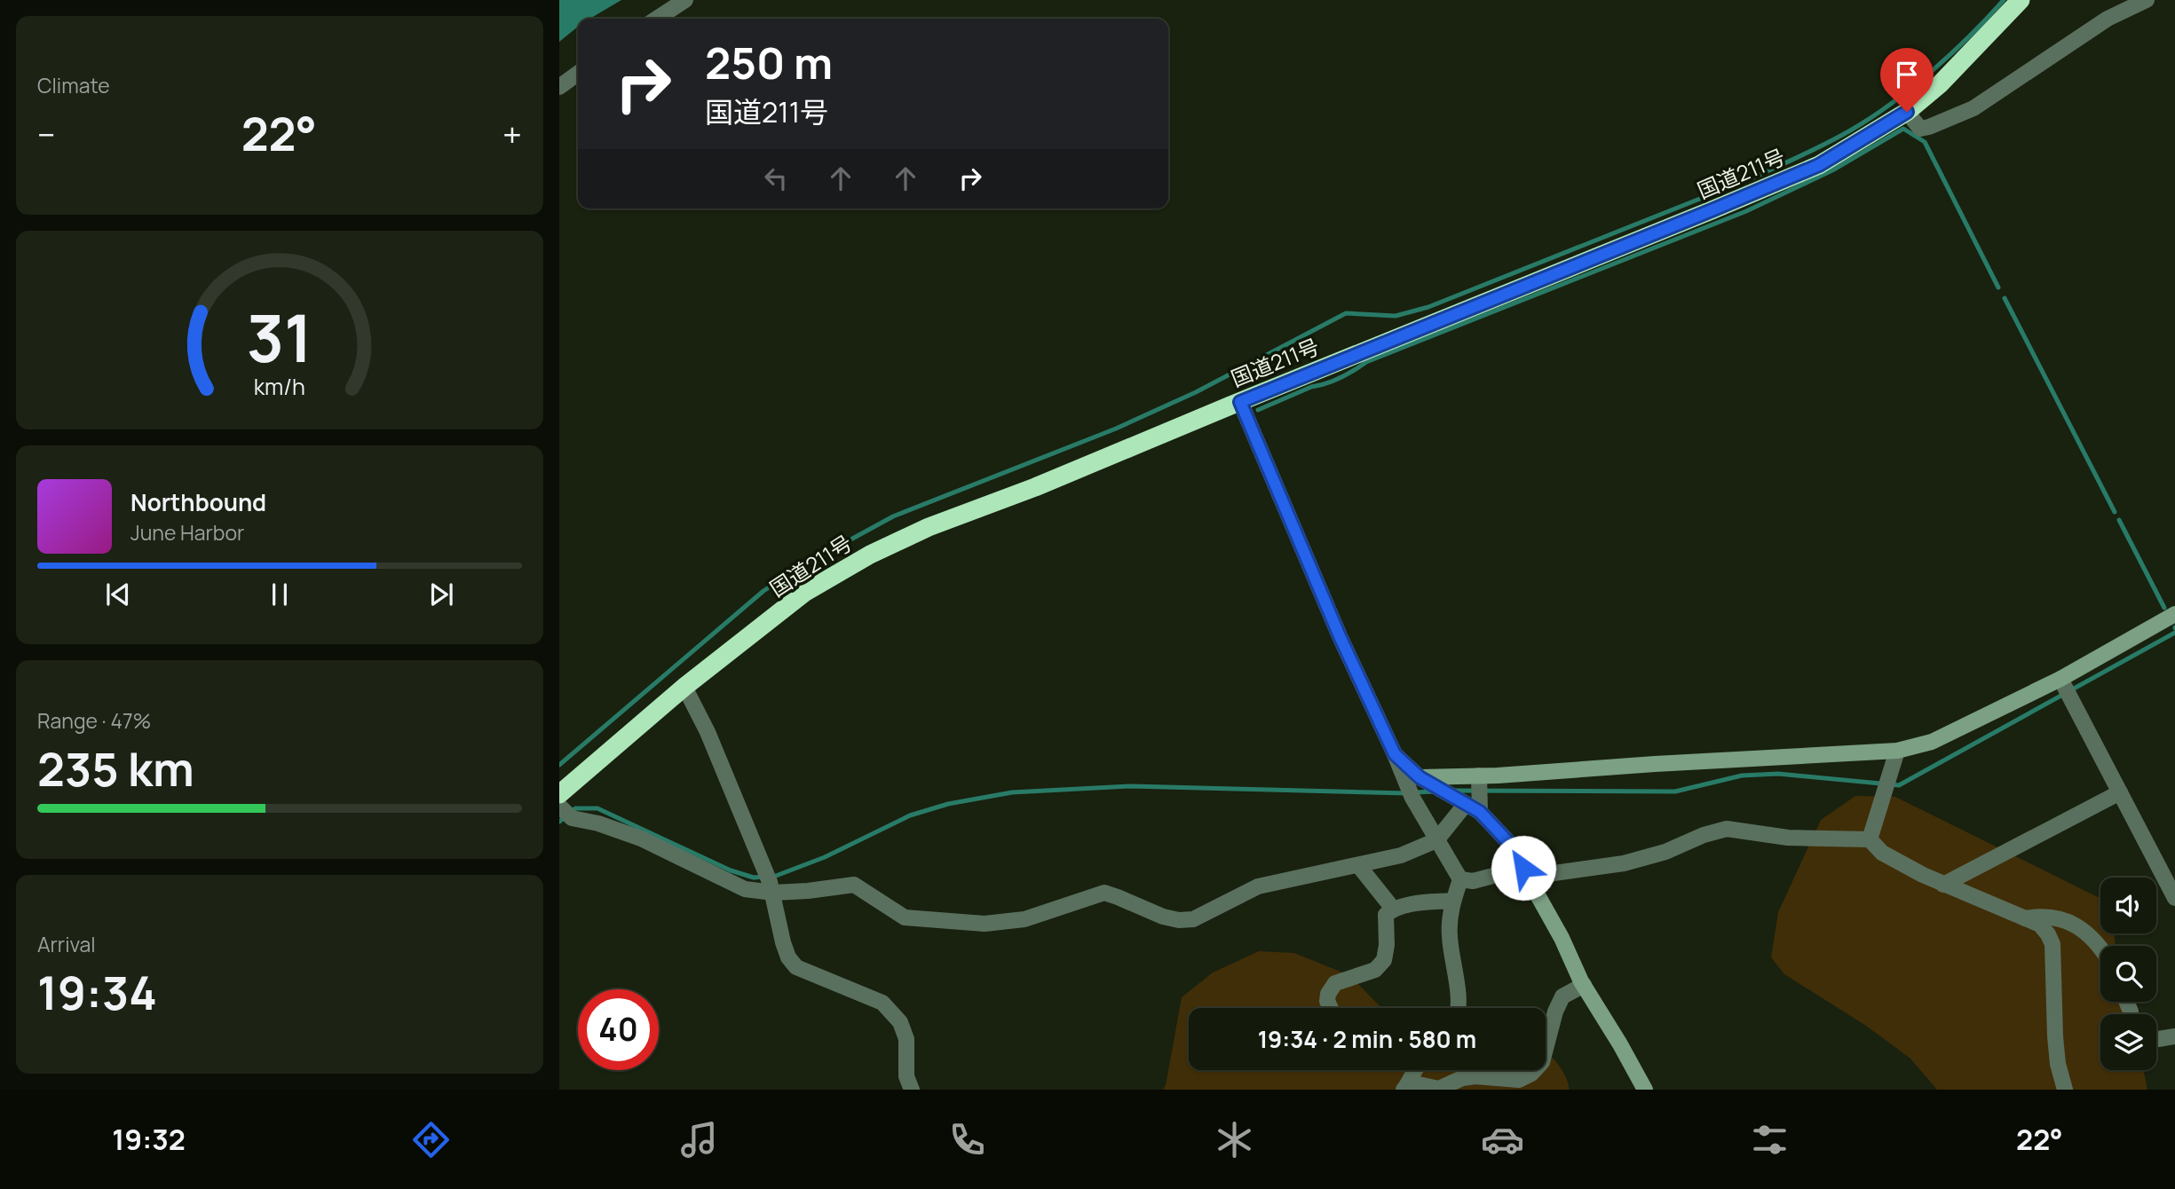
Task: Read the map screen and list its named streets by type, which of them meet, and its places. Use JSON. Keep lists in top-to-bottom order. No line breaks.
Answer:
{"streets":{"highway":["国道211号"]},"page":{"tile":["Climate",["Range · 47%","235 km"],["Arrival","19:34"]],"turn":["250 m","国道211号"],"heat":["−","22°","+"],"song":["Northbound","June Harbor"],"limit":"40","trip":"19:34 · 2 min · 580 m","tabs":["19:32","22°"],"gauge":["31","km/h"]}}
